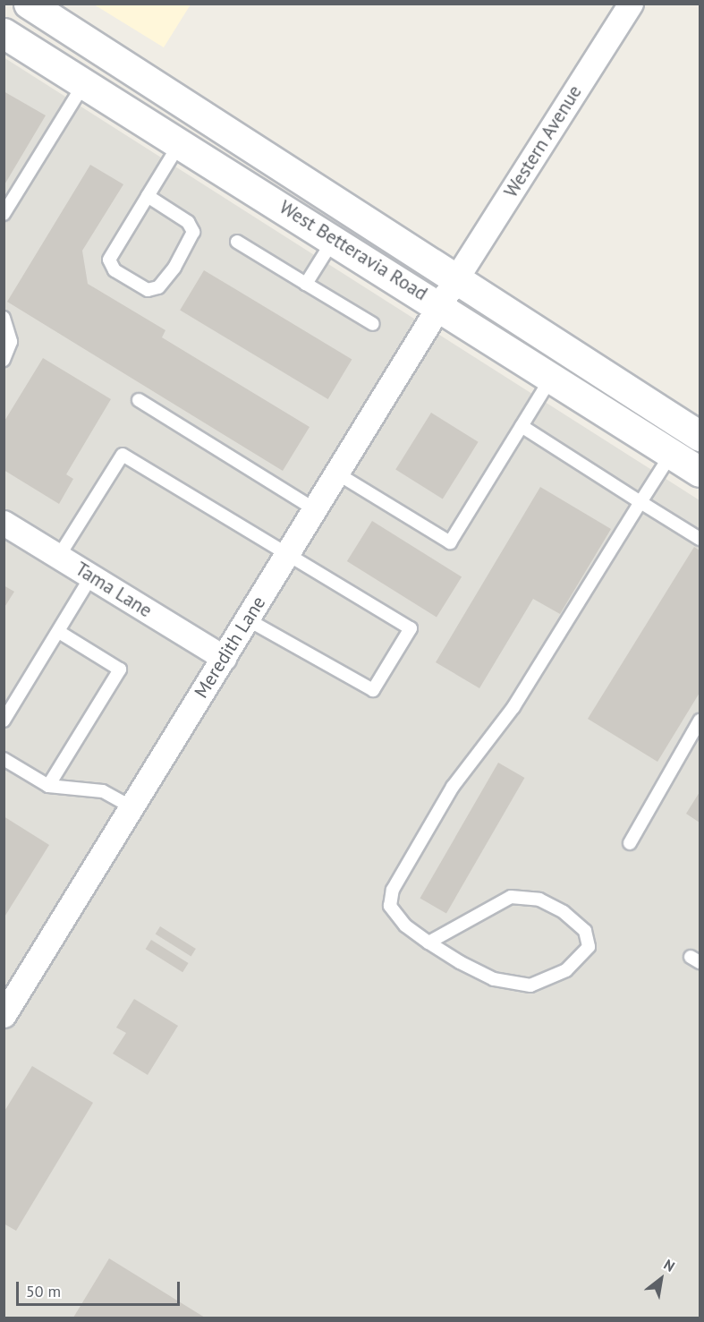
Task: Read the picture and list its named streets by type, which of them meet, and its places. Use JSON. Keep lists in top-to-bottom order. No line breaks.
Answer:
{"streets":{"main road":["West Betteravia Road"],"street":["Western Avenue","Tama Lane","Meredith Lane"]},"crossings":[["Western Avenue","West Betteravia Road"],["Western Avenue","Meredith Lane"],["West Betteravia Road","Meredith Lane"],["Tama Lane","Meredith Lane"]],"scale_bar":"50 m","north":"top right"}
